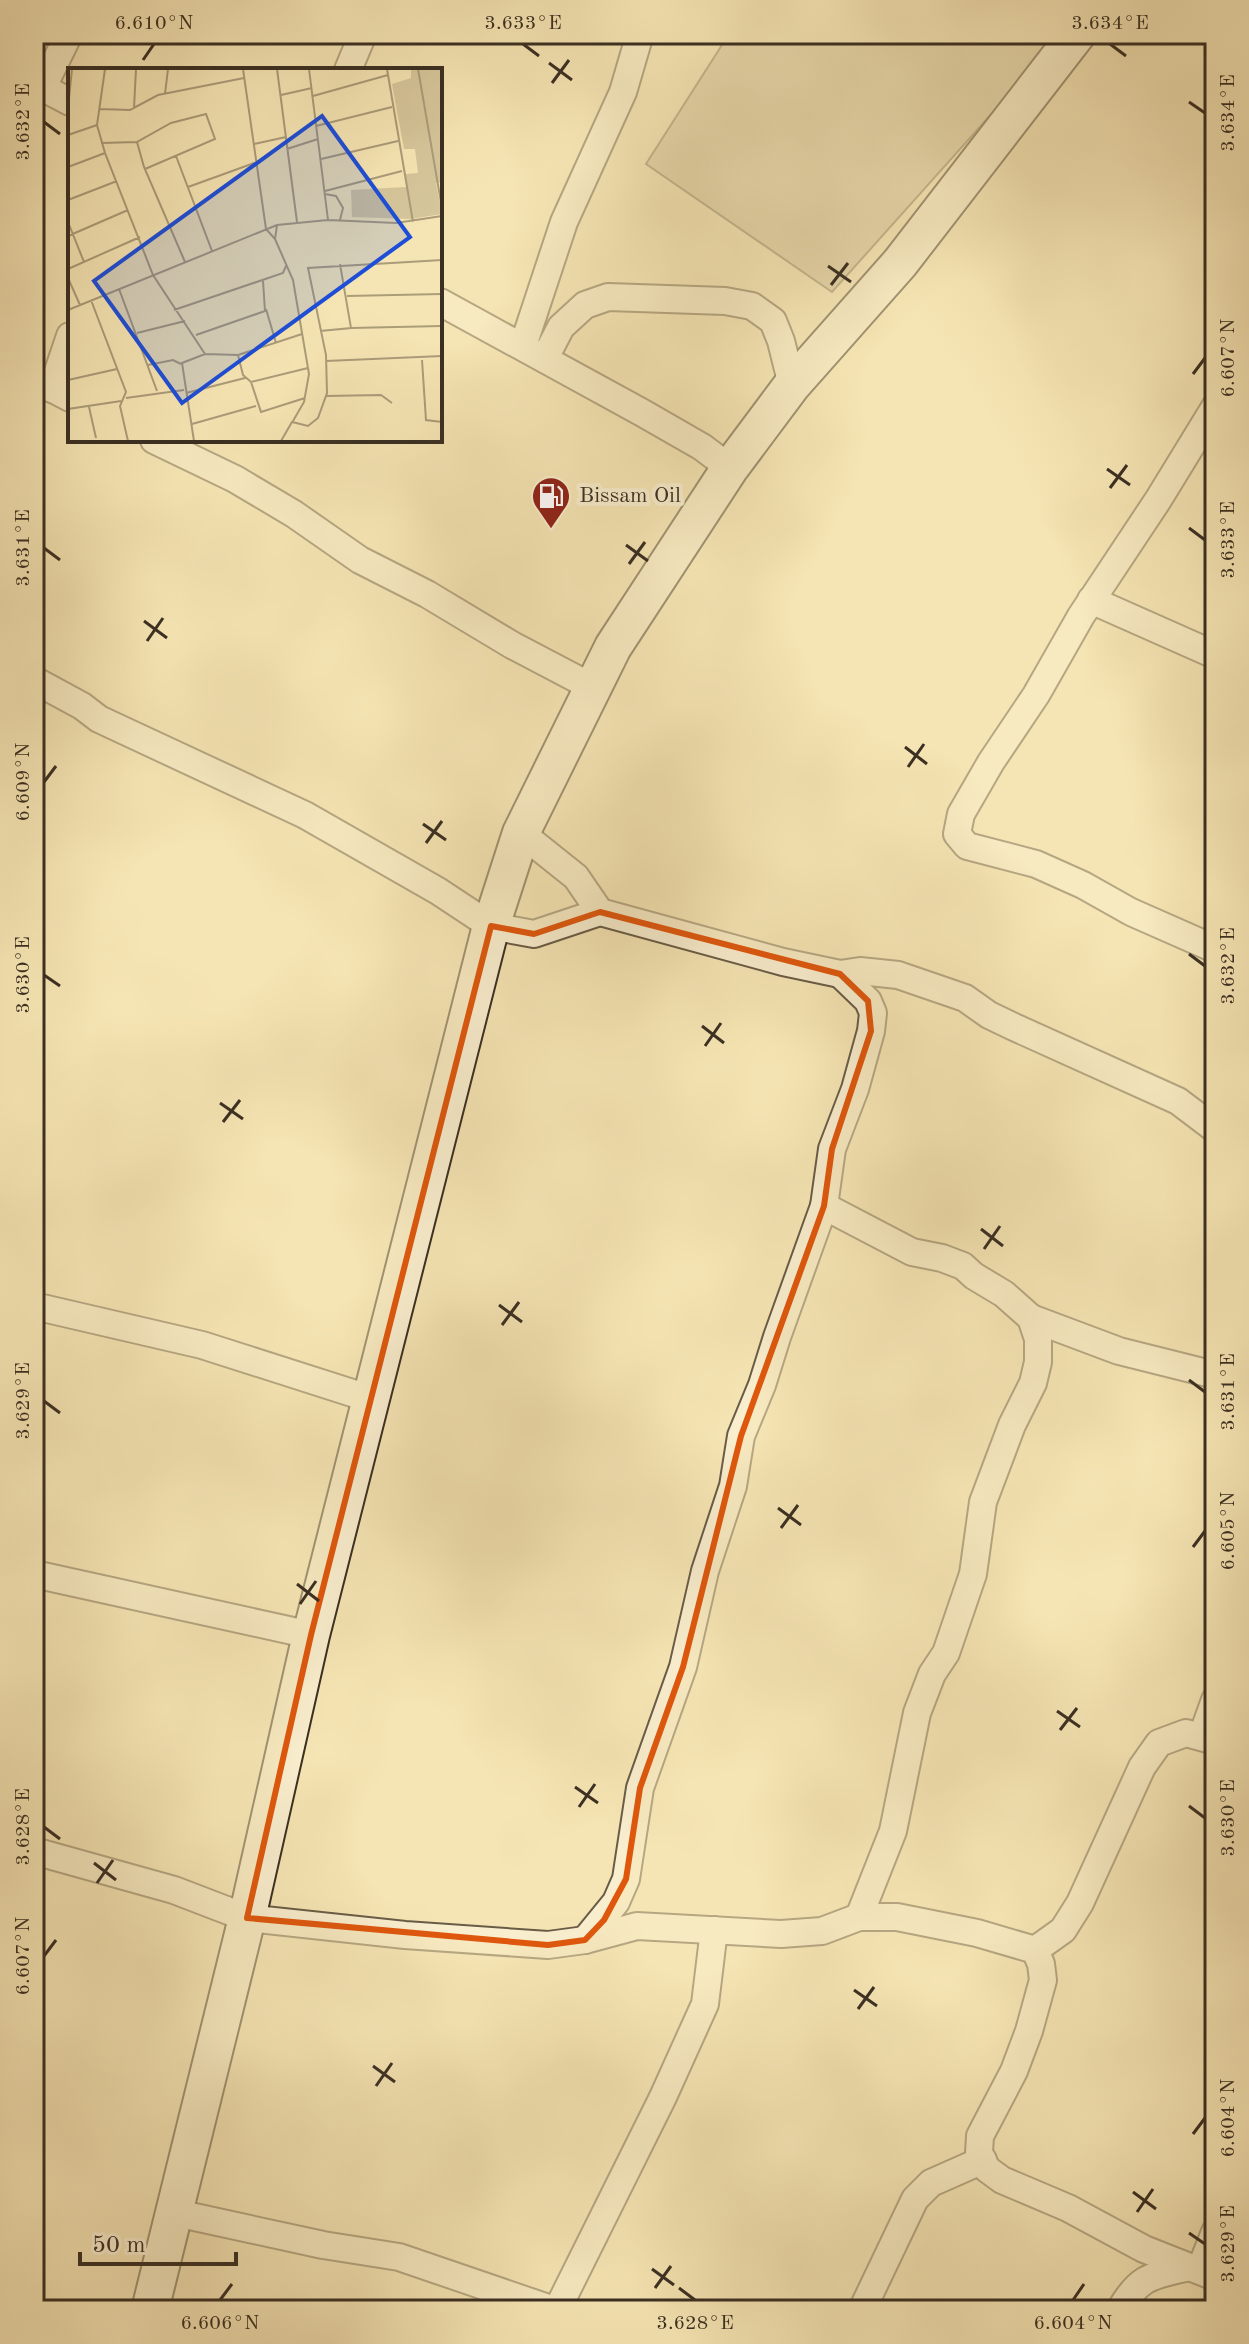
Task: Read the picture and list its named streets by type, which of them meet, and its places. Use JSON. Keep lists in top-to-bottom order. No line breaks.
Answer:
{"places":{"fuel station":["Bissam Oil"]},"scale_bar":"50 m","coordinates":["6.610°N","3.633°E","3.634°E","3.632°E","6.607°N","3.631°E","6.609°N","3.630°E","3.629°E","6.605°N","3.628°E","6.604°N","6.606°N"]}
